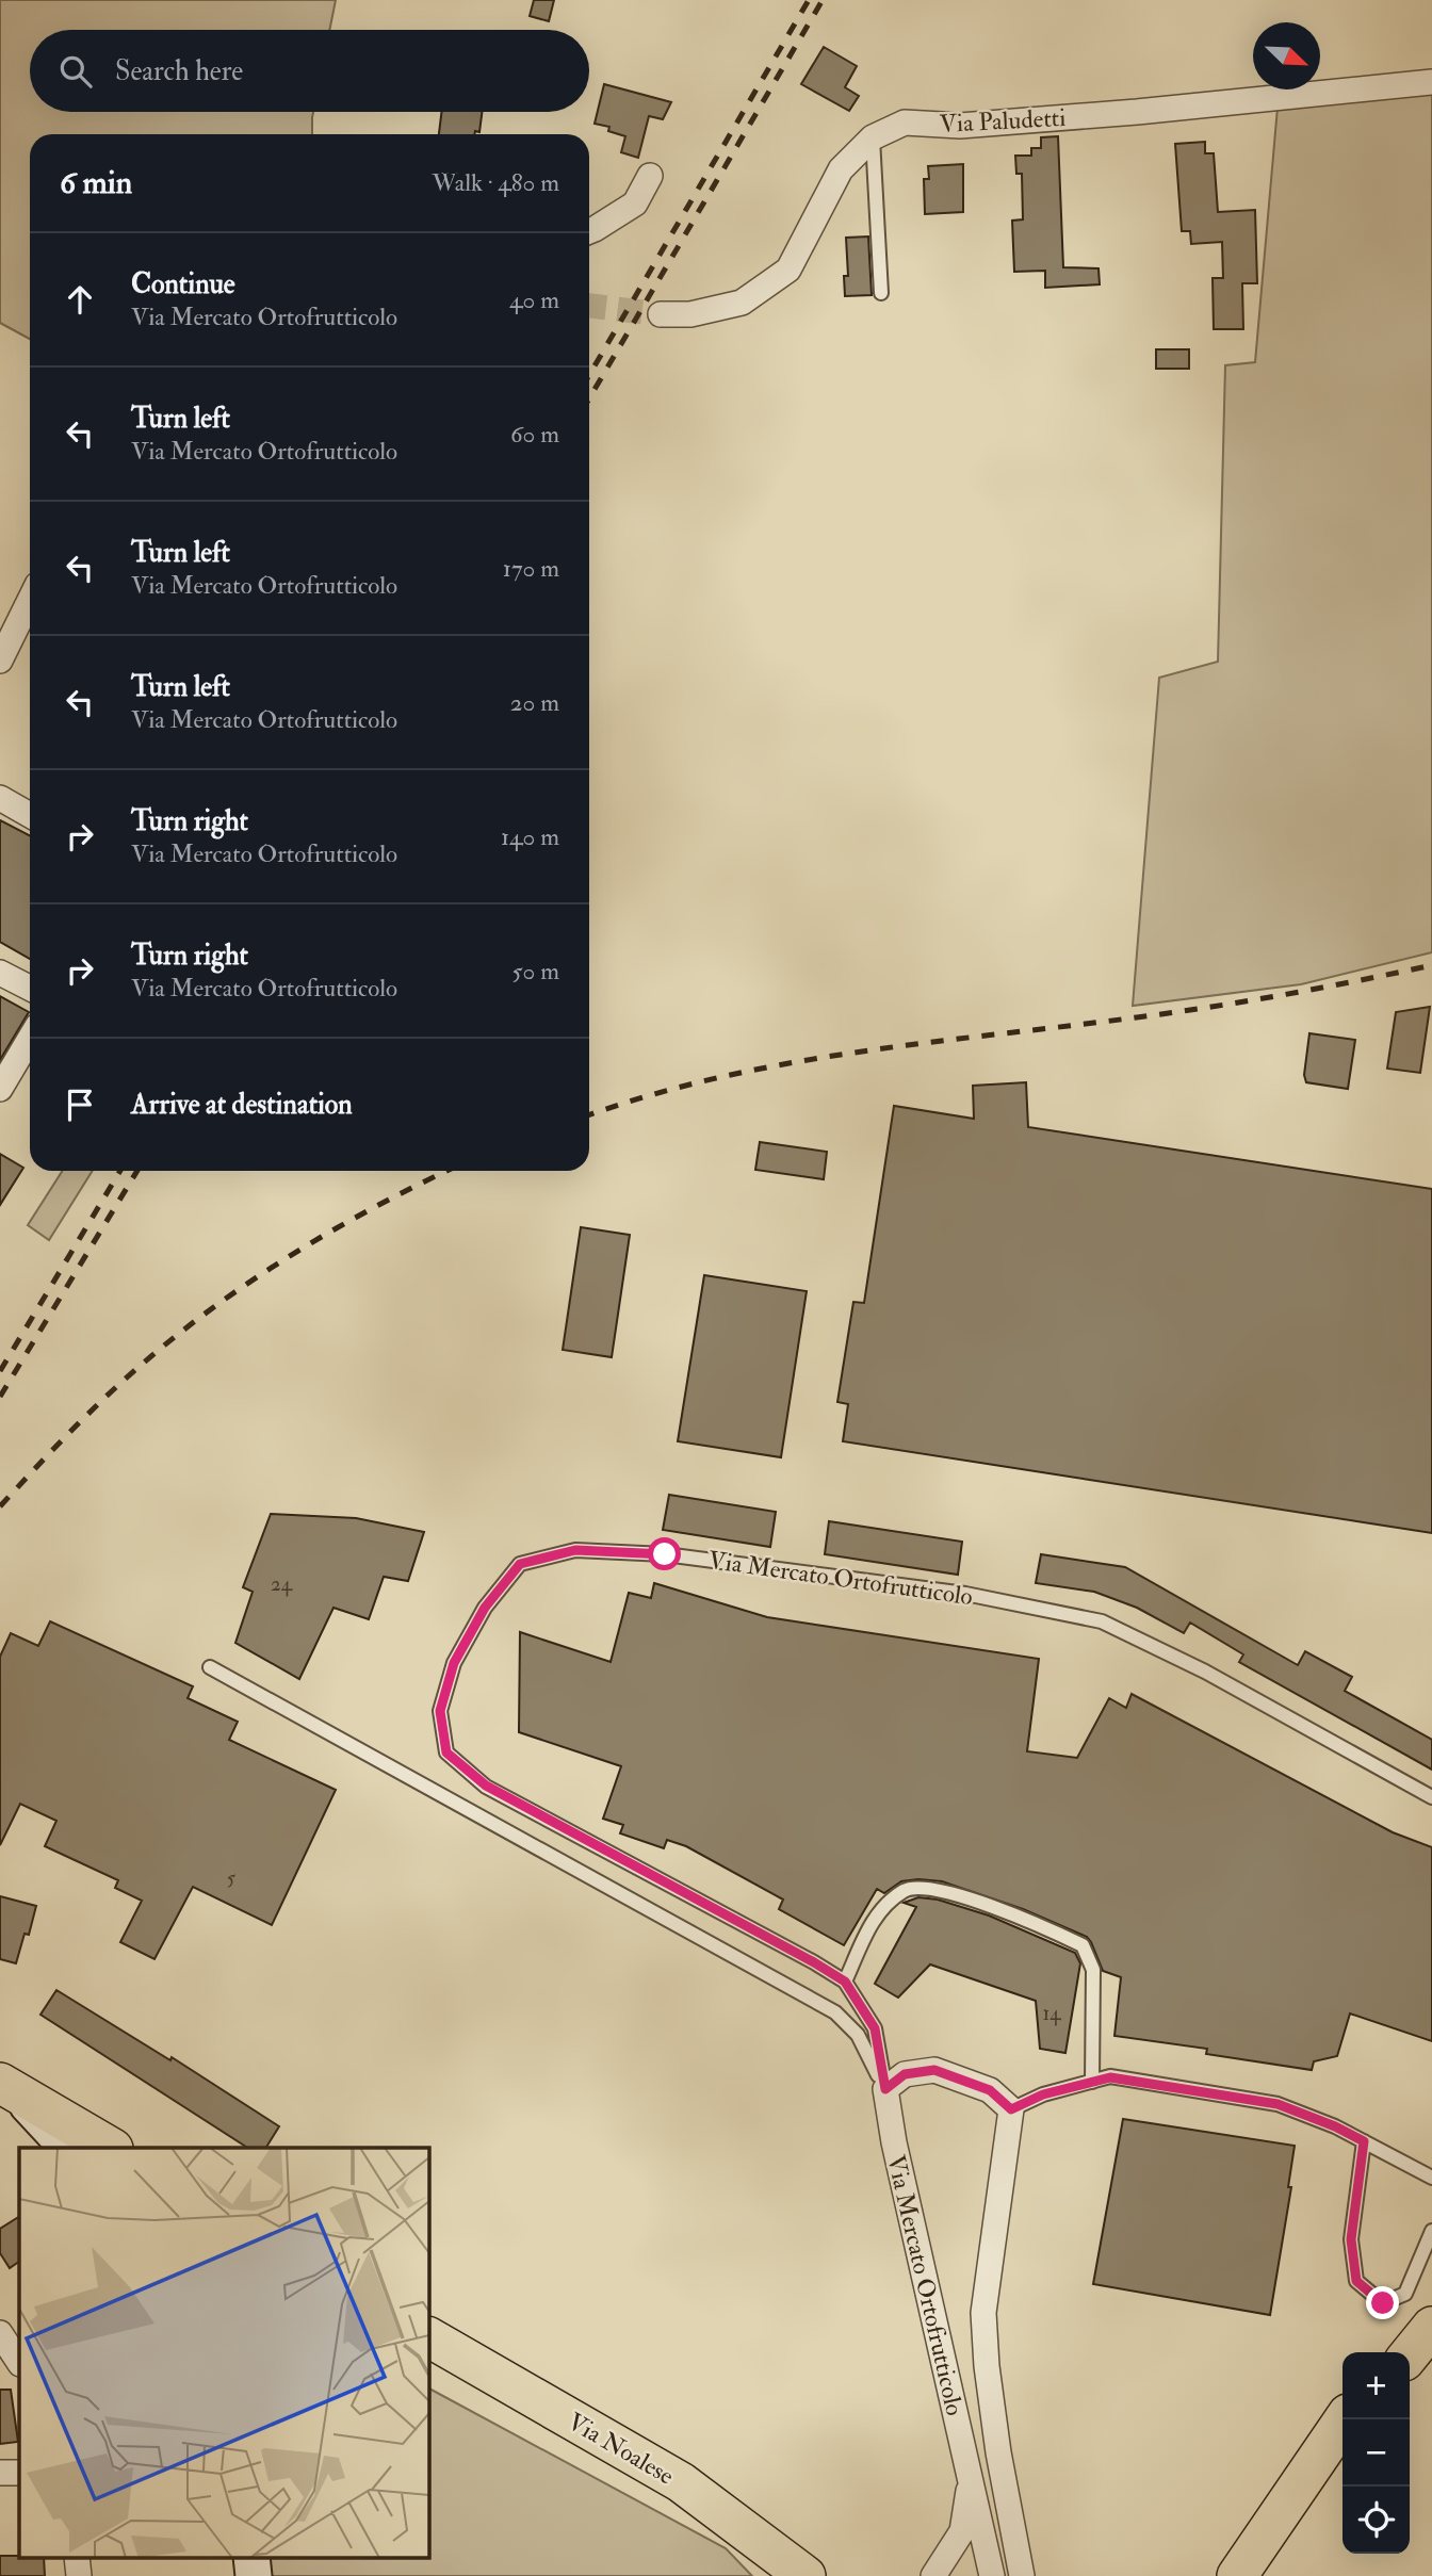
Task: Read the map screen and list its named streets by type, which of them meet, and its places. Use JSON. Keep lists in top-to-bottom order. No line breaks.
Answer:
{"streets":{"main road":["Via Noalese"],"street":["Via Paludetti","Via Mercato Ortofrutticolo"]},"house_numbers":["24","5","14"],"north":"bottom right","page":{"search":"Search here","heading":["6 min","Walk · 480 m"],"list":[["Continue","Via Mercato Ortofrutticolo","40 m"],["Turn left","Via Mercato Ortofrutticolo","60 m"],["Turn left","Via Mercato Ortofrutticolo","170 m"],["Turn left","Via Mercato Ortofrutticolo","20 m"],["Turn right","Via Mercato Ortofrutticolo","140 m"],["Turn right","Via Mercato Ortofrutticolo","50 m"],"Arrive at destination"],"map_buttons":["+","−"]}}
